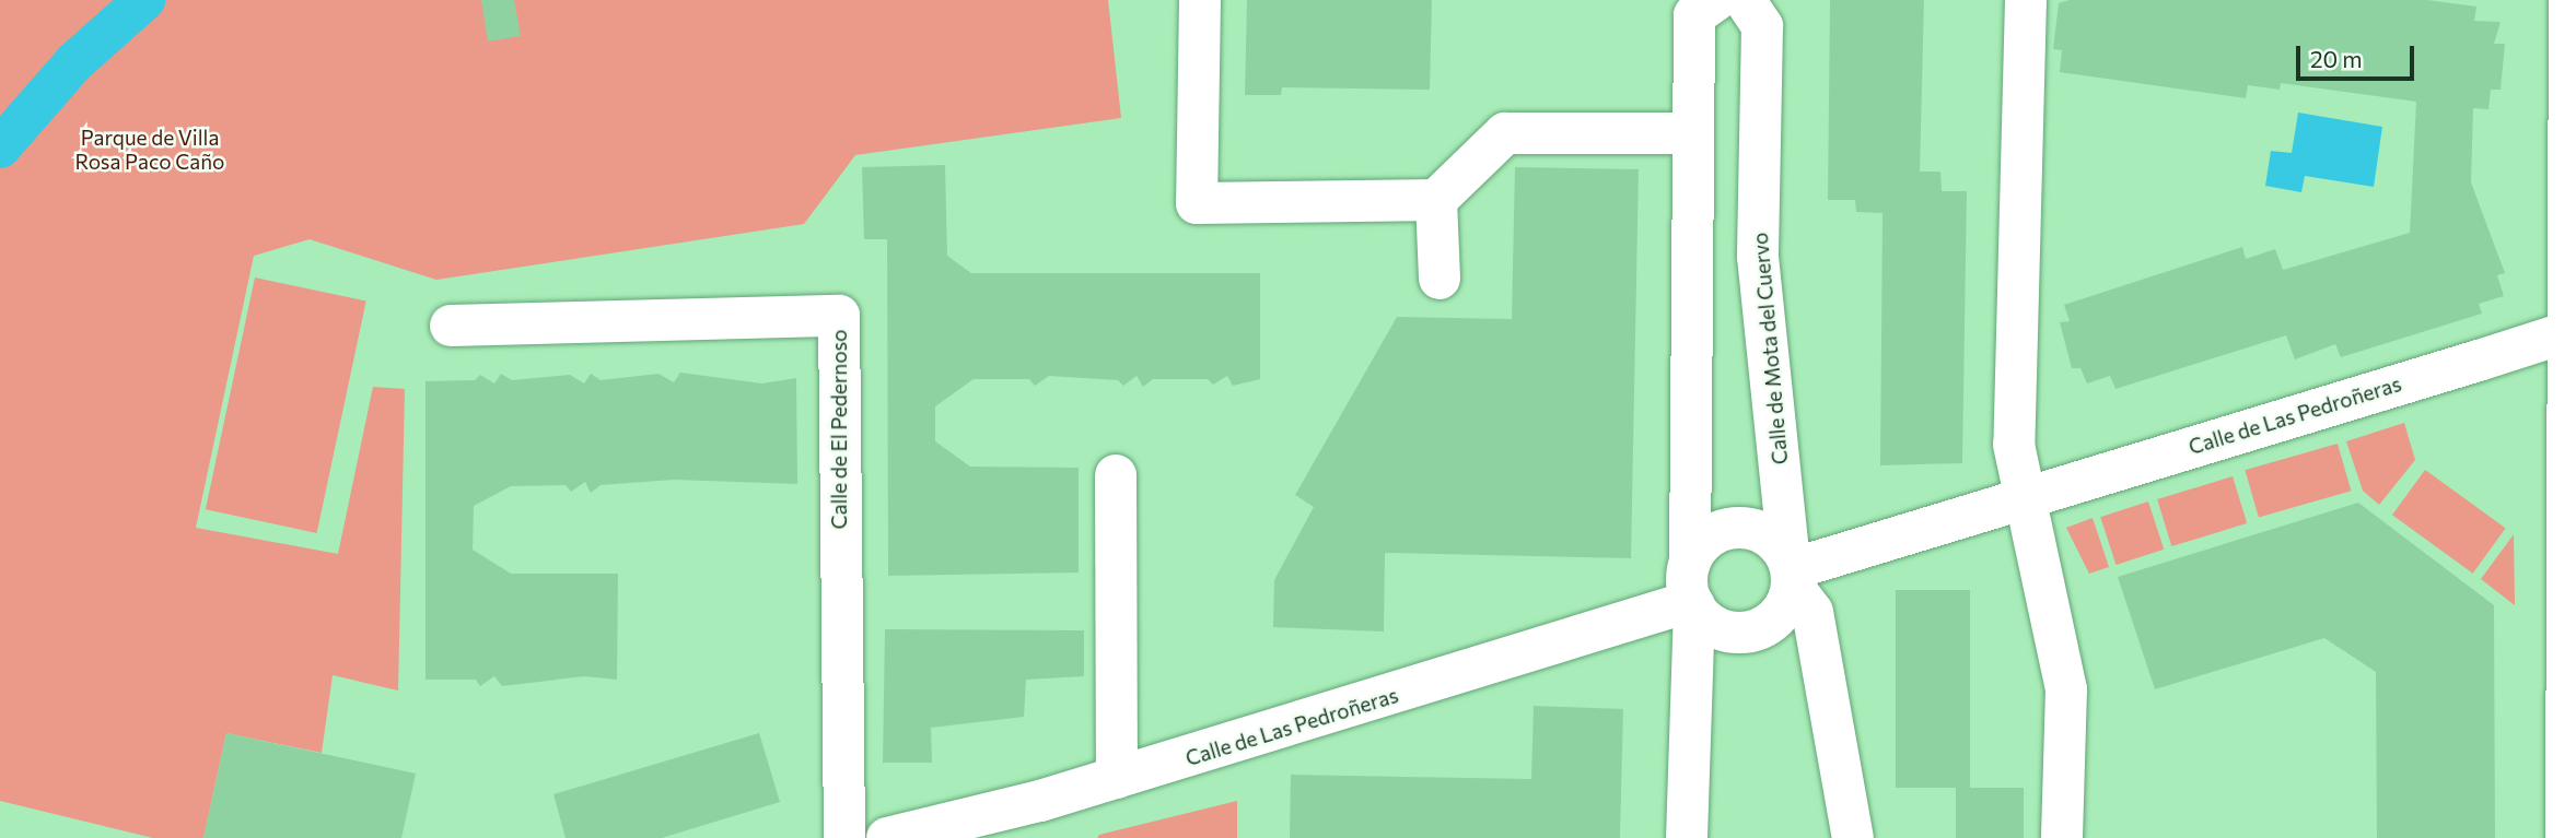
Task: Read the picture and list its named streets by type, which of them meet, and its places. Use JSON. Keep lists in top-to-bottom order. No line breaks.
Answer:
{"streets":{"street":["Calle de Mota del Cuervo","Calle de Las Pedroñeras","Calle de El Pedernoso"]},"crossings":[["Calle de Mota del Cuervo","Calle de Las Pedroñeras"]],"parks":["Parque de Villa Rosa Paco Caño"],"scale_bar":"20 m"}
